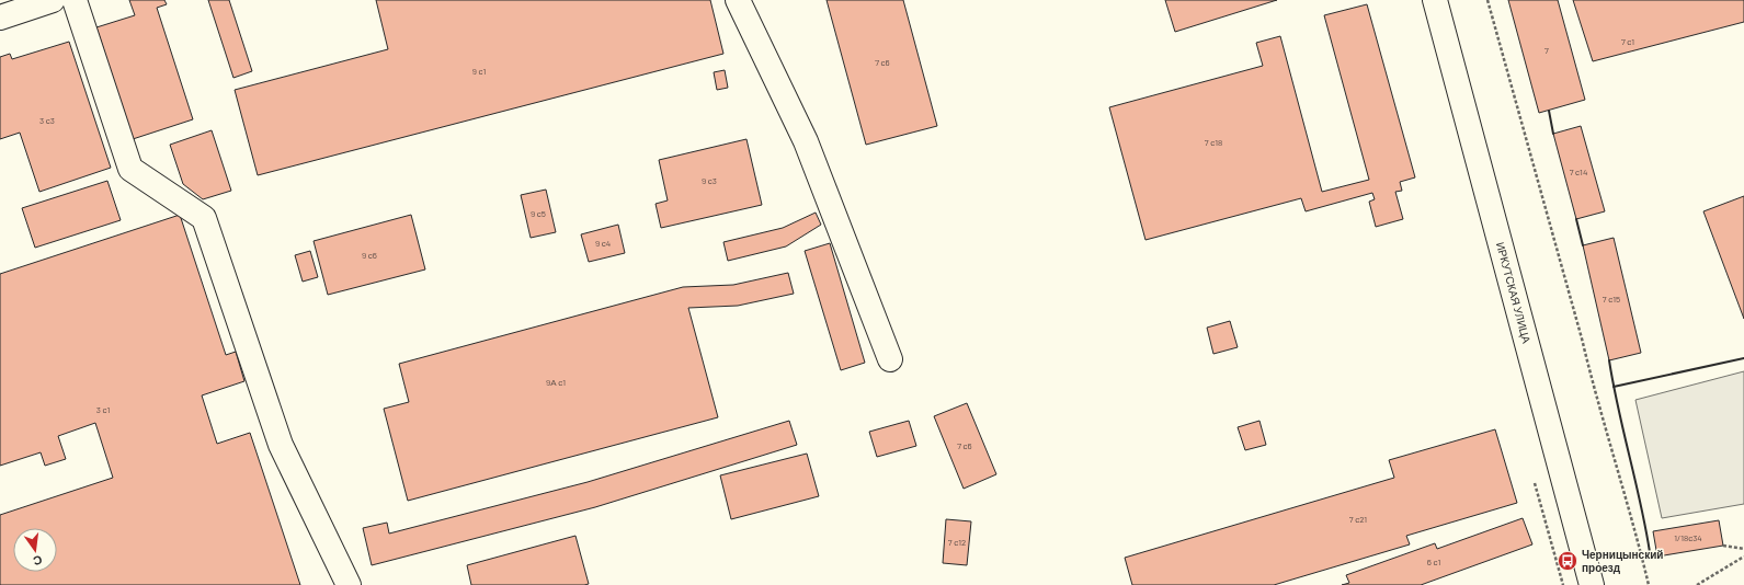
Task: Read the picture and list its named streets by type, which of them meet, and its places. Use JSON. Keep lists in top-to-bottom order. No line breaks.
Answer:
{"streets":{"street":["ИРКУТСКАЯ УЛИЦА"]},"places":{"bus stop":["Черницынский проезд"]},"house_numbers":["7 с1","7","7 с6","9 с1","3 с3","7 с18","7 с14","9 с3","9 с5","9 с4","9 с6","7 с15","9А с1","3 с1","7 с6","7 с21","1/18с34","7 с12","6 с1"],"north":"bottom"}
